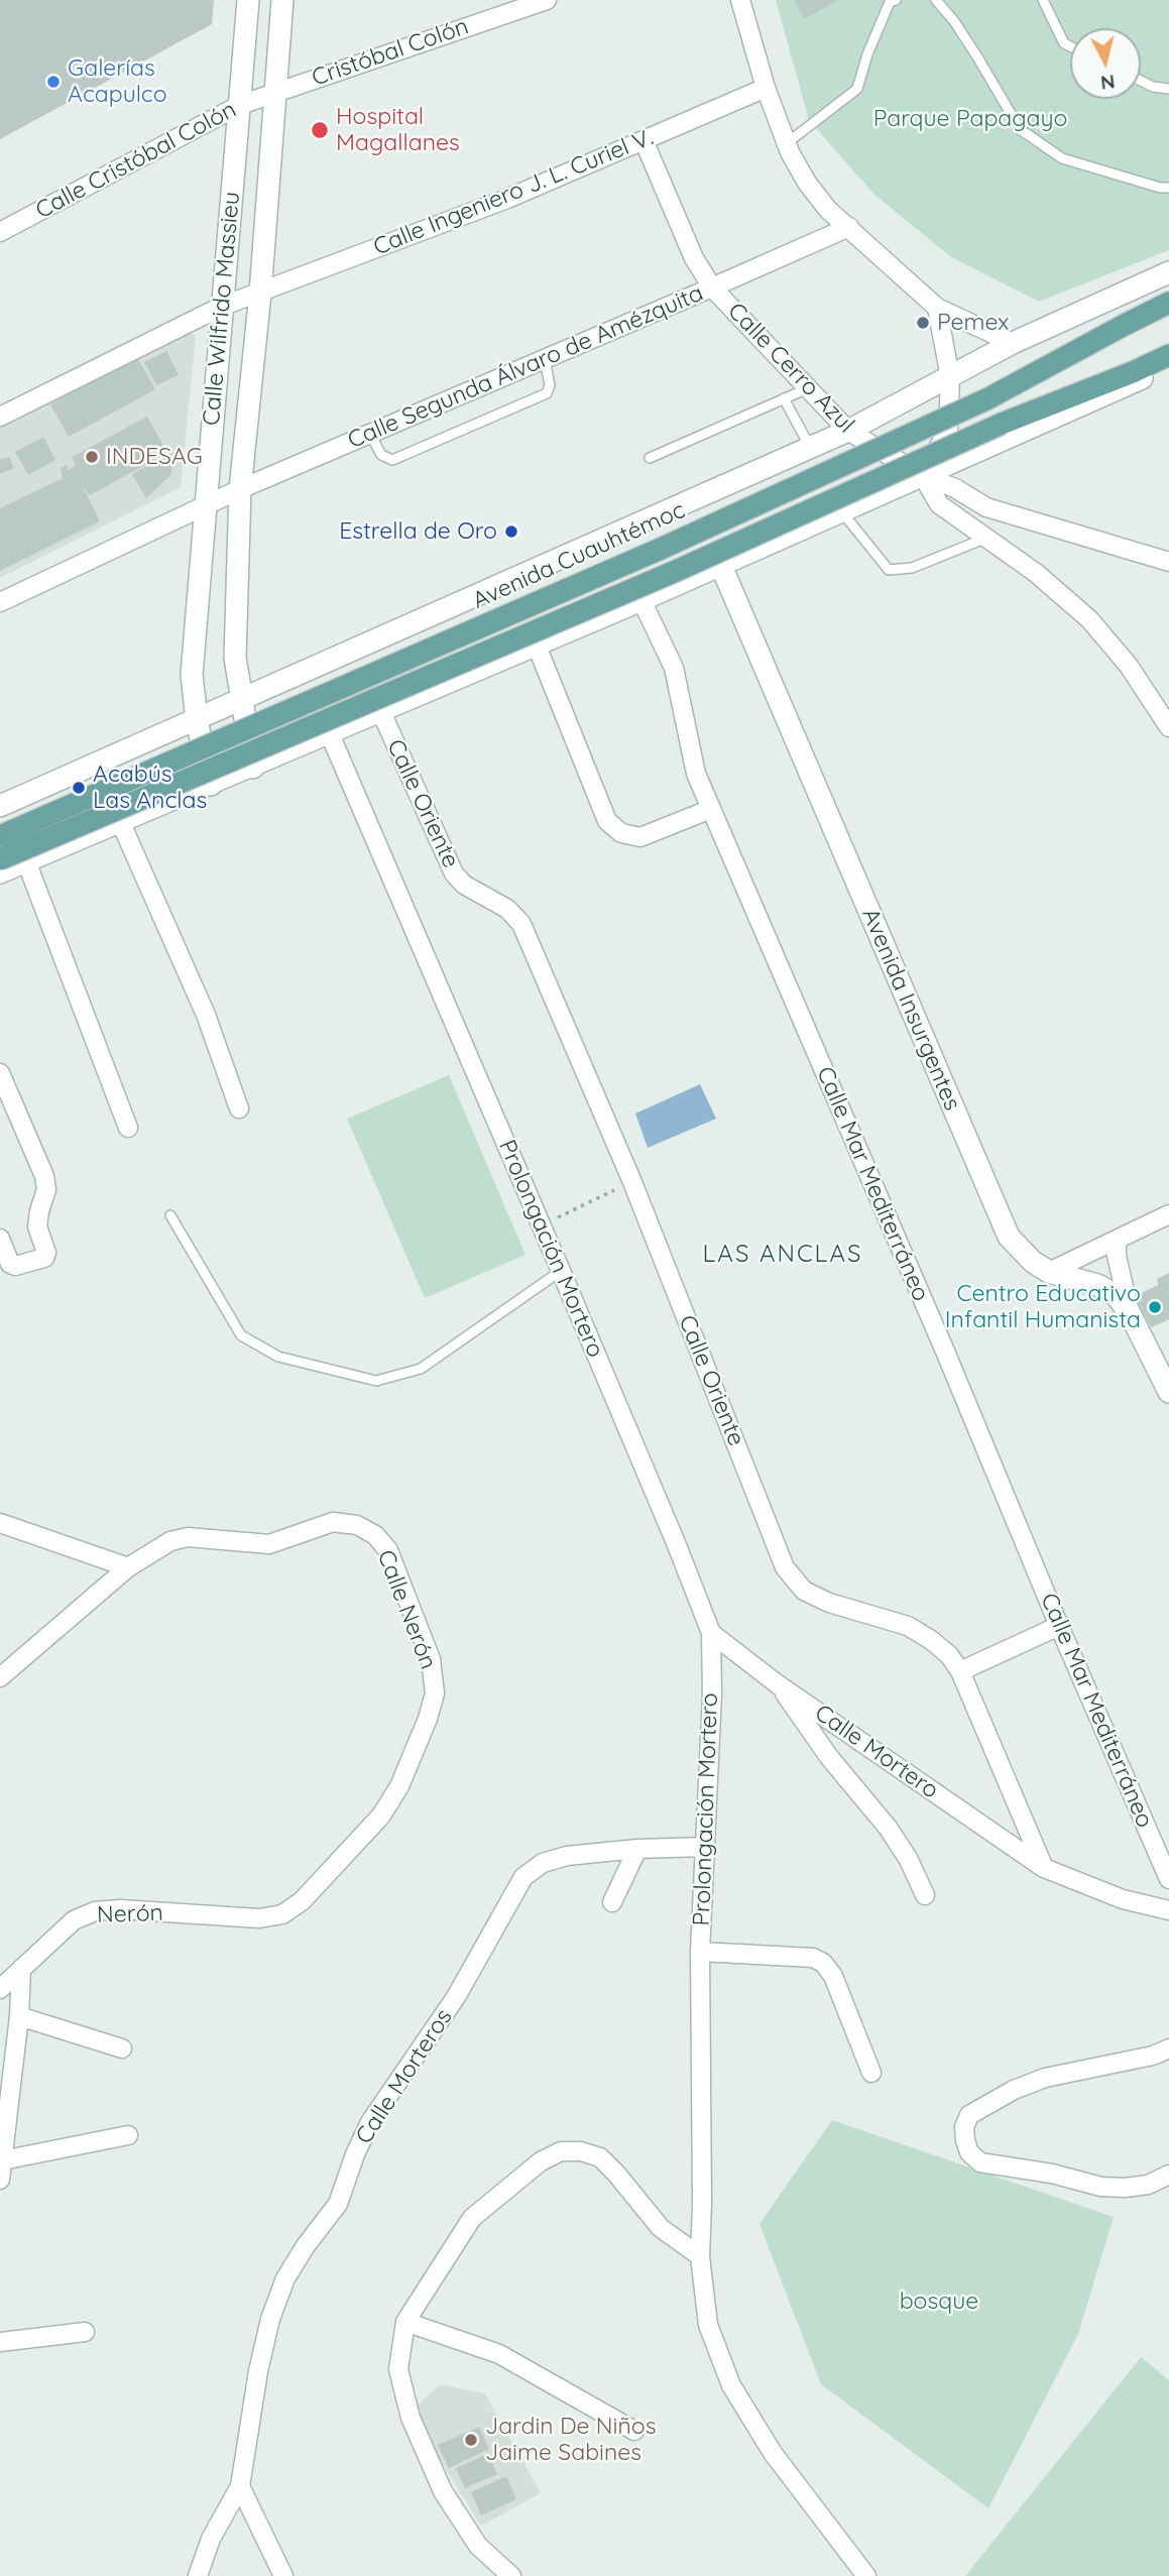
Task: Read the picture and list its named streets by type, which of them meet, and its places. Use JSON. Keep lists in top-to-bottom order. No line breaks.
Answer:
{"streets":{"main road":["Avenida Cuauhtémoc"],"street":["Cristóbal Colón","Calle Cristóbal Colón","Calle Ingeniero J. L. Curiel V.","Calle Wilfrido Massieu","Calle Segunda Álvaro de Amézquita","Calle Cerro Azul","Calle Oriente","Avenida Insurgentes","Calle Mar Mediterráneo","Prolongación Mortero","Calle Nerón","Calle Mortero","Nerón","Calle Morteros"]},"crossings":[["Cristóbal Colón","Calle Cristóbal Colón"],["Cristóbal Colón","Calle Wilfrido Massieu"],["Calle Cristóbal Colón","Calle Wilfrido Massieu"],["Calle Ingeniero J. L. Curiel V.","Calle Wilfrido Massieu"],["Calle Ingeniero J. L. Curiel V.","Calle Cerro Azul"],["Calle Wilfrido Massieu","Calle Segunda Álvaro de Amézquita"],["Calle Segunda Álvaro de Amézquita","Calle Cerro Azul"],["Calle Oriente","Calle Mortero"],["Prolongación Mortero","Calle Mortero"],["Prolongación Mortero","Calle Morteros"],["Calle Nerón","Nerón"]],"districts":["LAS ANCLAS"],"parks":["Parque Papagayo","bosque"],"places":["Galerías Acapulco","Hospital Magallanes","Pemex","INDESAG","Estrella de Oro","Acabús Las Anclas","Centro Educativo Infantil Humanista","Jardin De Niños Jaime Sabines"],"north":"bottom"}
